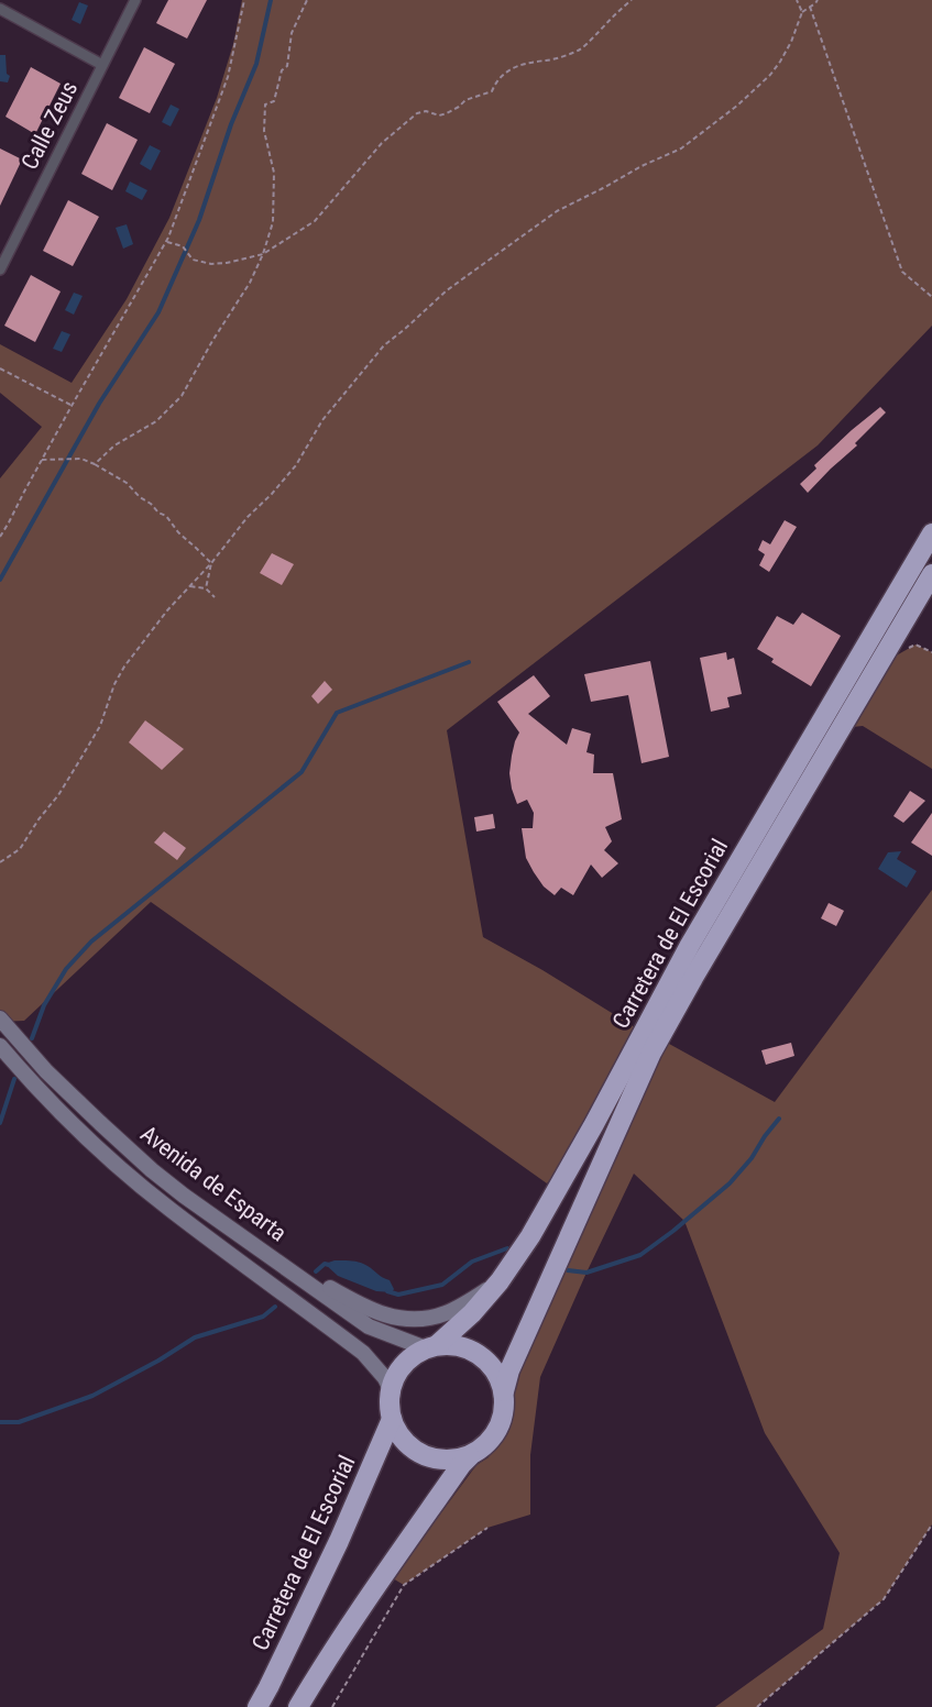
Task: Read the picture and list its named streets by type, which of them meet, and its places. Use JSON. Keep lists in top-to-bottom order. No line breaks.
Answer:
{"streets":{"highway":["Carretera de El Escorial"],"main road":["Avenida de Esparta"],"street":["Calle Zeus"]},"crossings":[["Carretera de El Escorial","Avenida de Esparta"]]}
